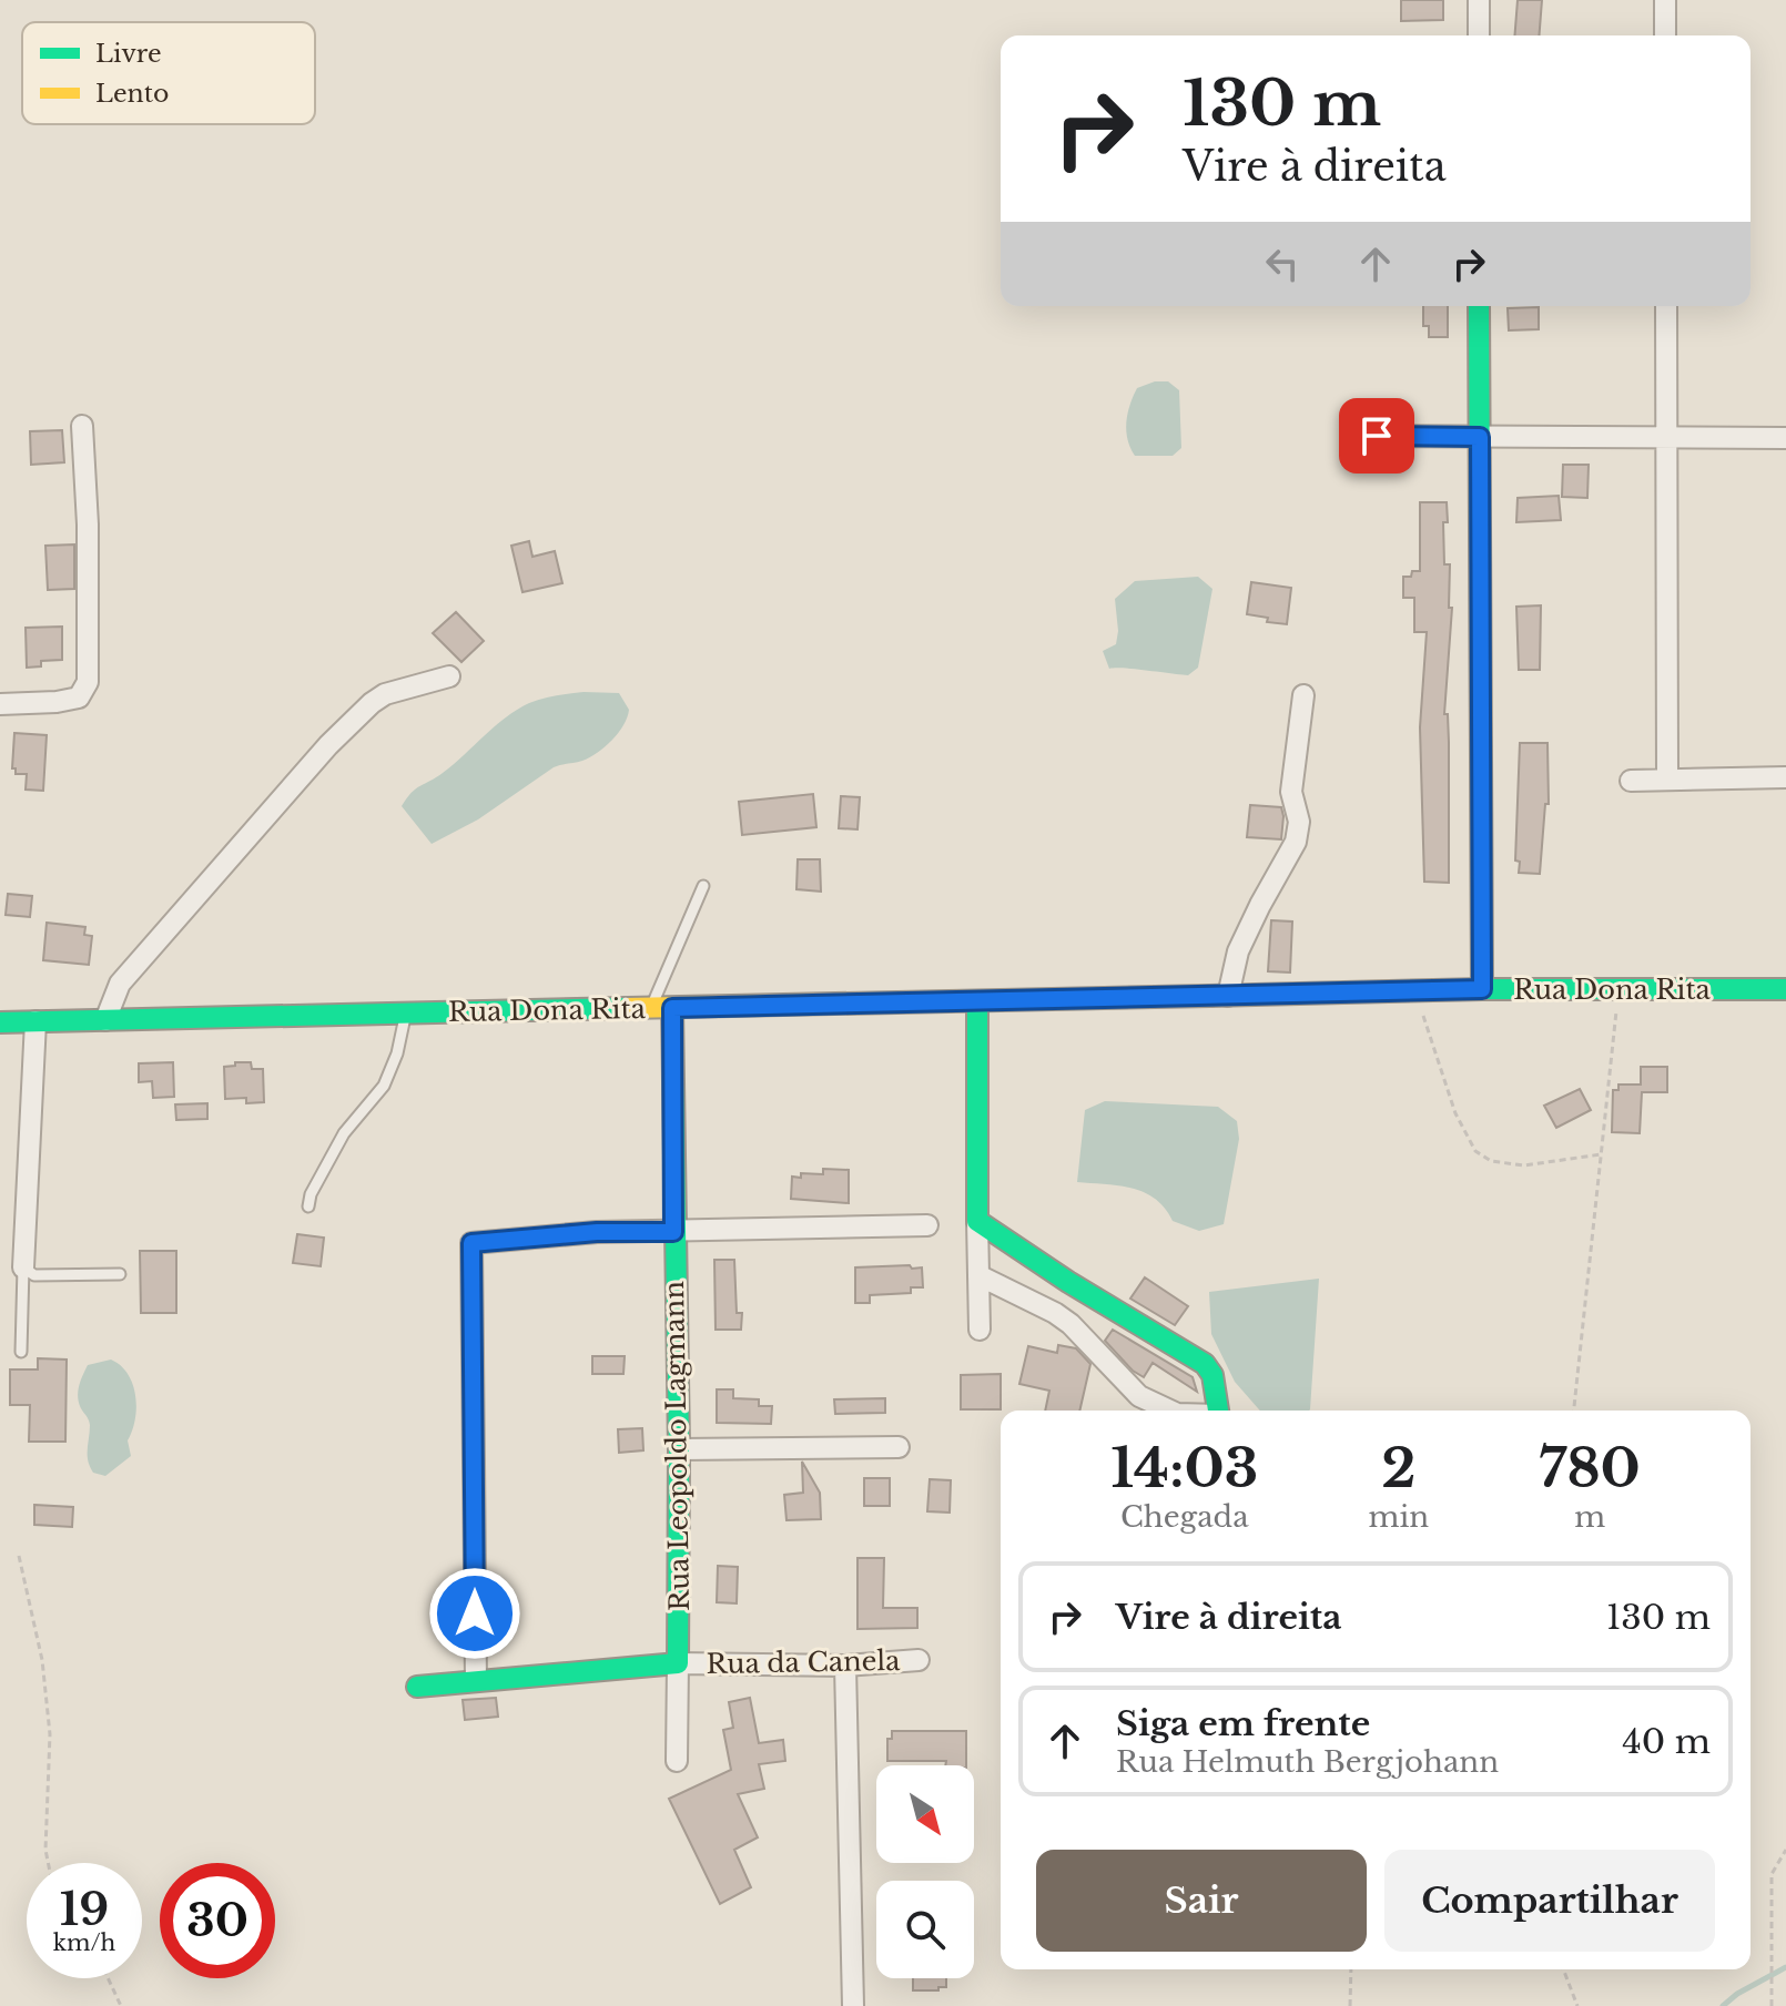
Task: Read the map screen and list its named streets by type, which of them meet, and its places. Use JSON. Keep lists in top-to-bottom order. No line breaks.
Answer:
{"streets":{"street":["Rua Dona Rita","Rua Leopoldo Lagmann","Rua da Canela"]},"crossings":[["Rua Dona Rita","Rua Leopoldo Lagmann"],["Rua Leopoldo Lagmann","Rua da Canela"]],"legend":["Livre","Lento"],"north":"bottom right","page":{"turn":["130 m","Vire à direita"],"eta":["14:03","Chegada","2","min","780","m"],"list":[{"name":"Vire à direita","value":"130 m"},{"name":"Siga em frente","note":"Rua Helmuth Bergjohann","value":"40 m"}],"buttons":["Sair","Compartilhar"],"speed":"19 km/h","limit":"30"}}
